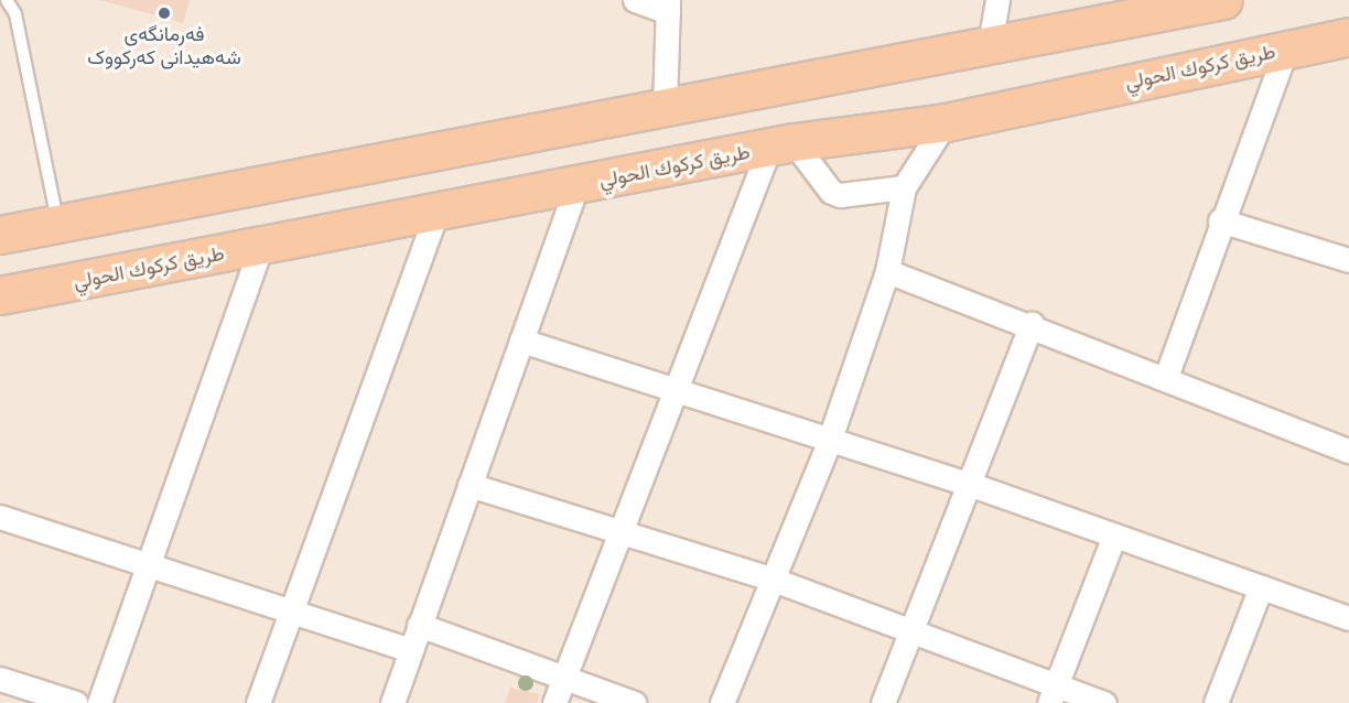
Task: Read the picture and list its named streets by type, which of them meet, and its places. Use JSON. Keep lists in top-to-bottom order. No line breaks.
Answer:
{"streets":{"highway":["طريق كركوك الحولي"]},"places":["فەرمانگەی شەهیدانی کەرکووک"]}
